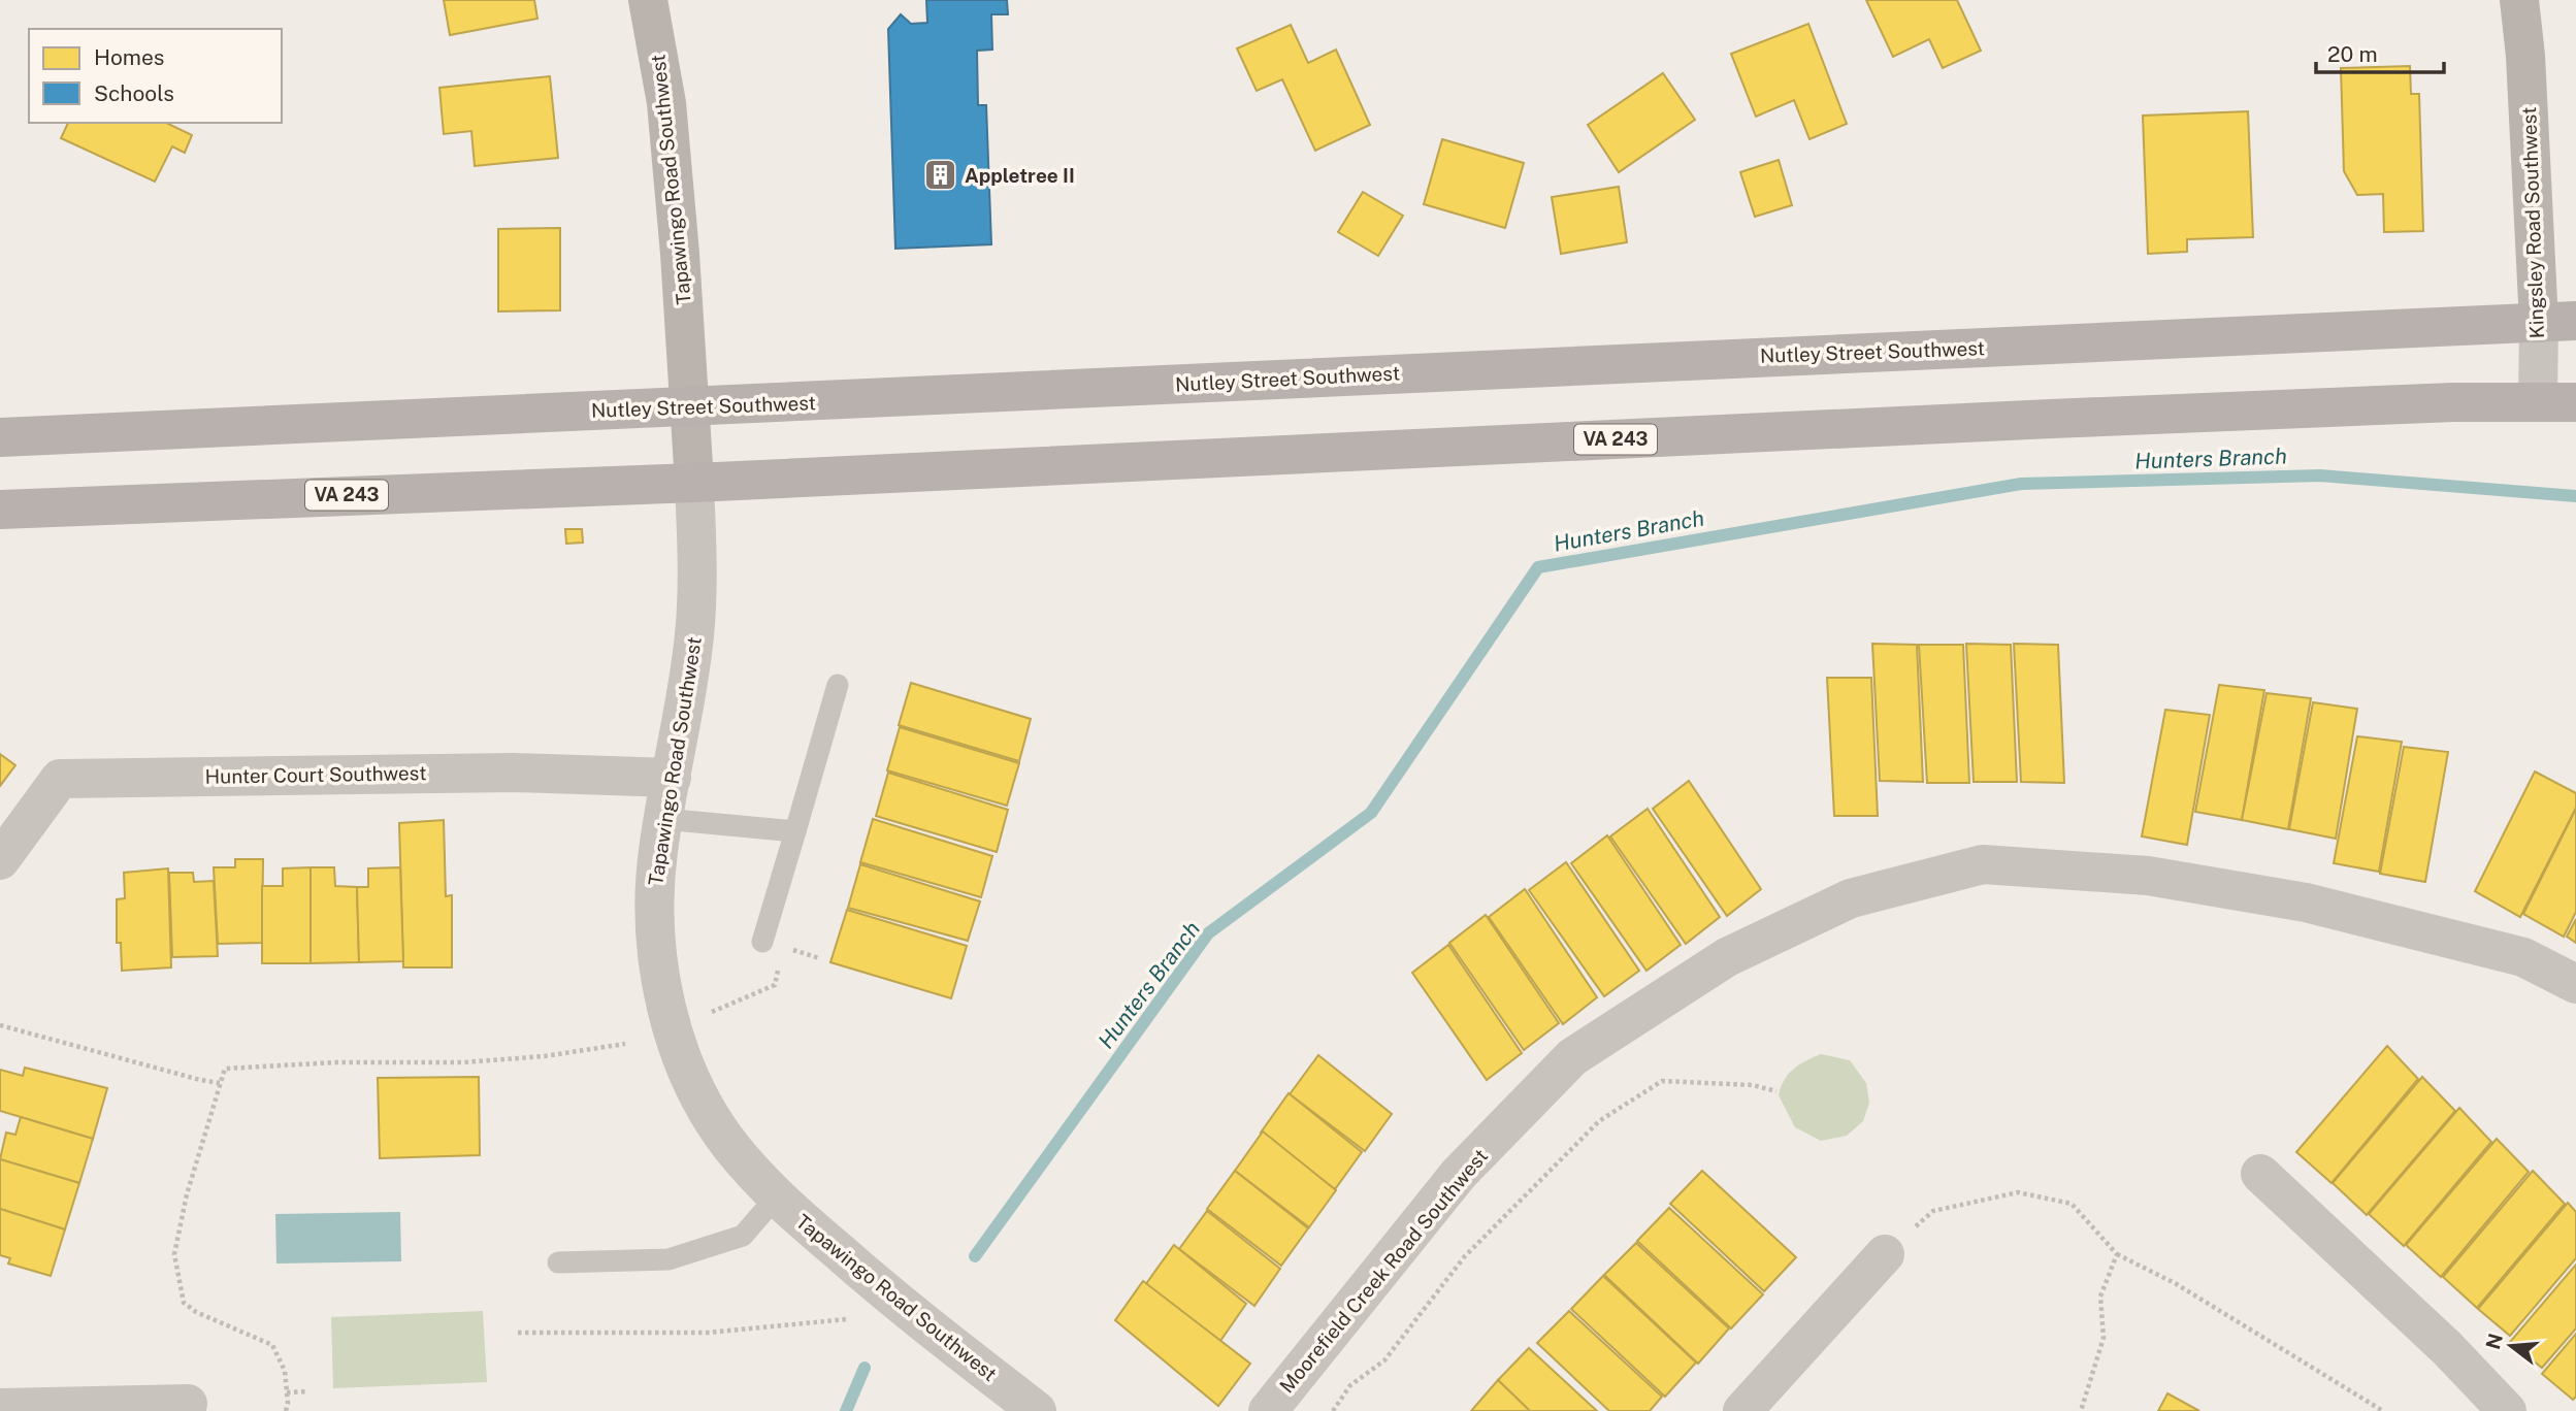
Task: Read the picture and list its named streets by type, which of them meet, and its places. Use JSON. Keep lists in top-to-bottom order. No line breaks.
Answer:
{"streets":{"main road":["Nutley Street Southwest","VA 243"],"street":["Tapawingo Road Southwest","Kingsley Road Southwest","Hunter Court Southwest","Moorefield Creek Road Southwest"]},"crossings":[["Tapawingo Road Southwest","Nutley Street Southwest"],["Tapawingo Road Southwest","VA 243"],["Tapawingo Road Southwest","Hunter Court Southwest"],["Kingsley Road Southwest","Nutley Street Southwest"],["Kingsley Road Southwest","VA 243"]],"water":["Hunters Branch"],"places":{"building":["Appletree II"]},"legend":["Homes","Schools"],"scale_bar":"20 m","north":"left"}
